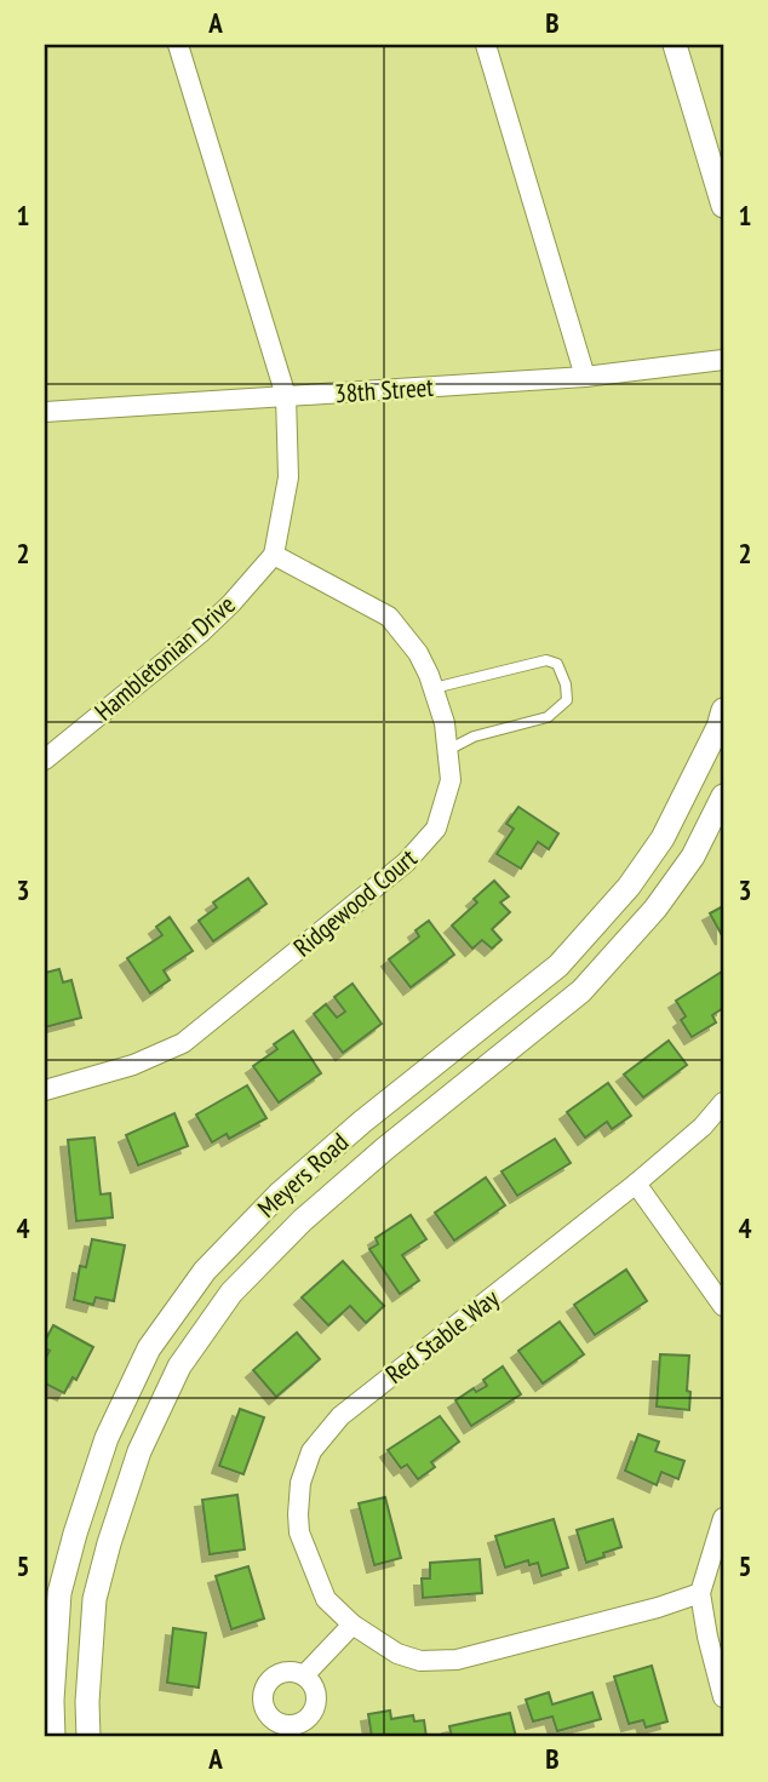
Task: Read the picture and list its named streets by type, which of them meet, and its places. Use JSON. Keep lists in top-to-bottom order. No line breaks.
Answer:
{"streets":{"street":["38th Street","Hambletonian Drive","Ridgewood Court","Meyers Road","Red Stable Way"]},"crossings":[["Hambletonian Drive","Ridgewood Court"]],"grid":{"columns":["A","B"],"rows":["1","2","3","4","5"]}}
